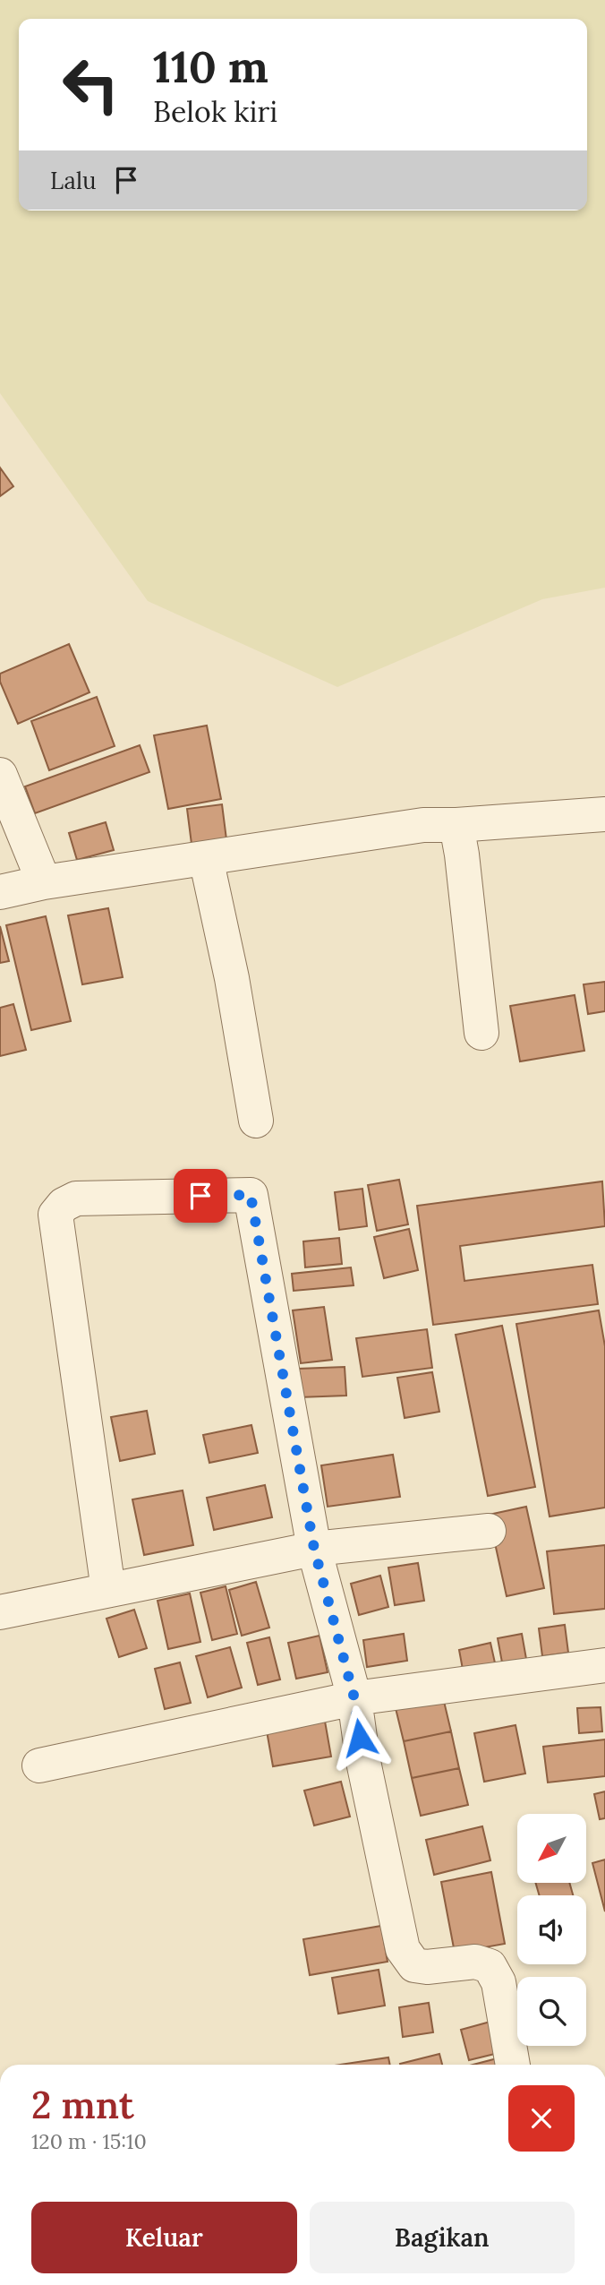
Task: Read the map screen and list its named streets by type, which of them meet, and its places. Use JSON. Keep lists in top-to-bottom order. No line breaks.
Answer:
{"north":"bottom left","page":{"turn":["110 m","Belok kiri"],"then":"Lalu","heading":["2 mnt","120 m · 15:10"],"buttons":["Keluar","Bagikan"]}}
